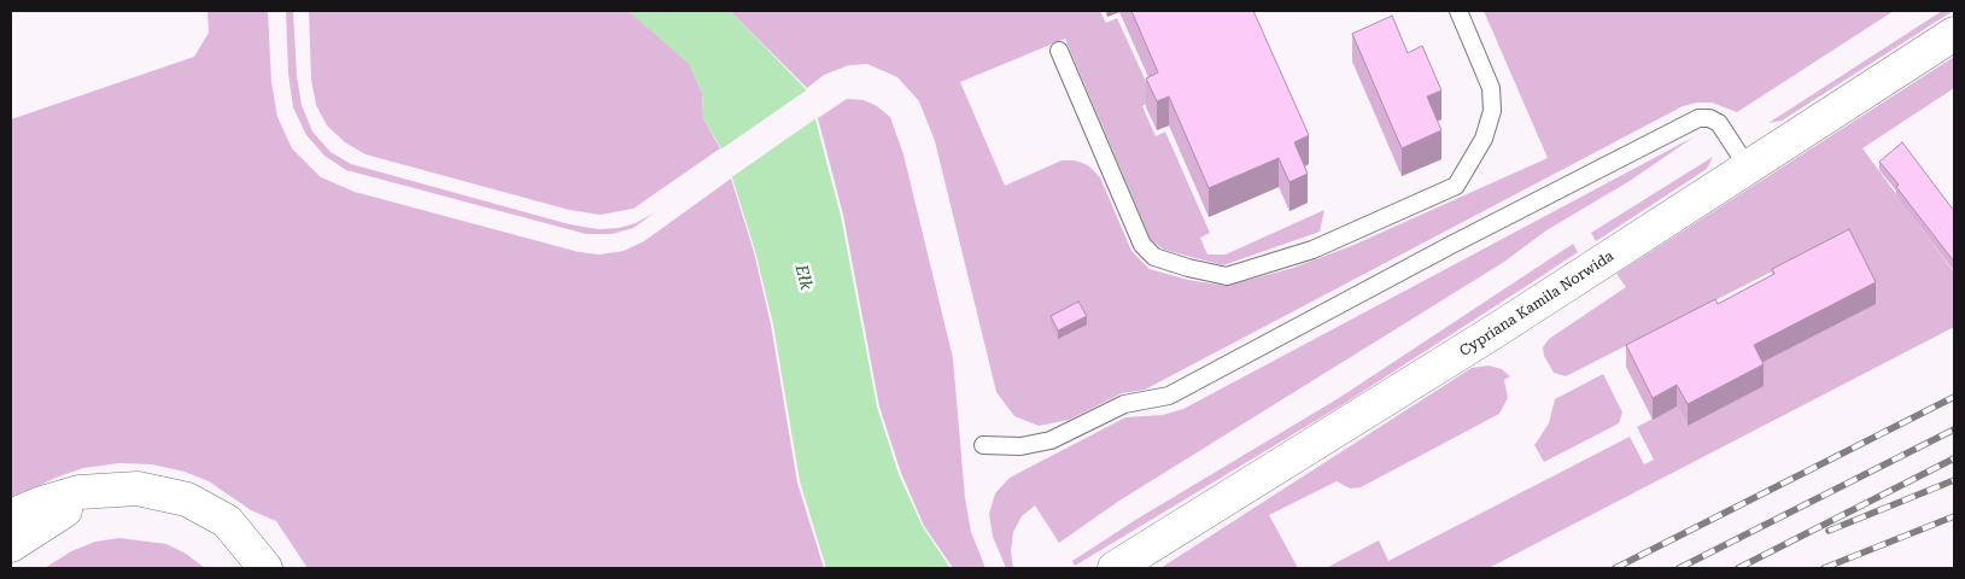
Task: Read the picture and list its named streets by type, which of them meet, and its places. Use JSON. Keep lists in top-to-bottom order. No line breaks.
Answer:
{"streets":{"street":["Cypriana Kamila Norwida"]},"water":["Ełk"]}
